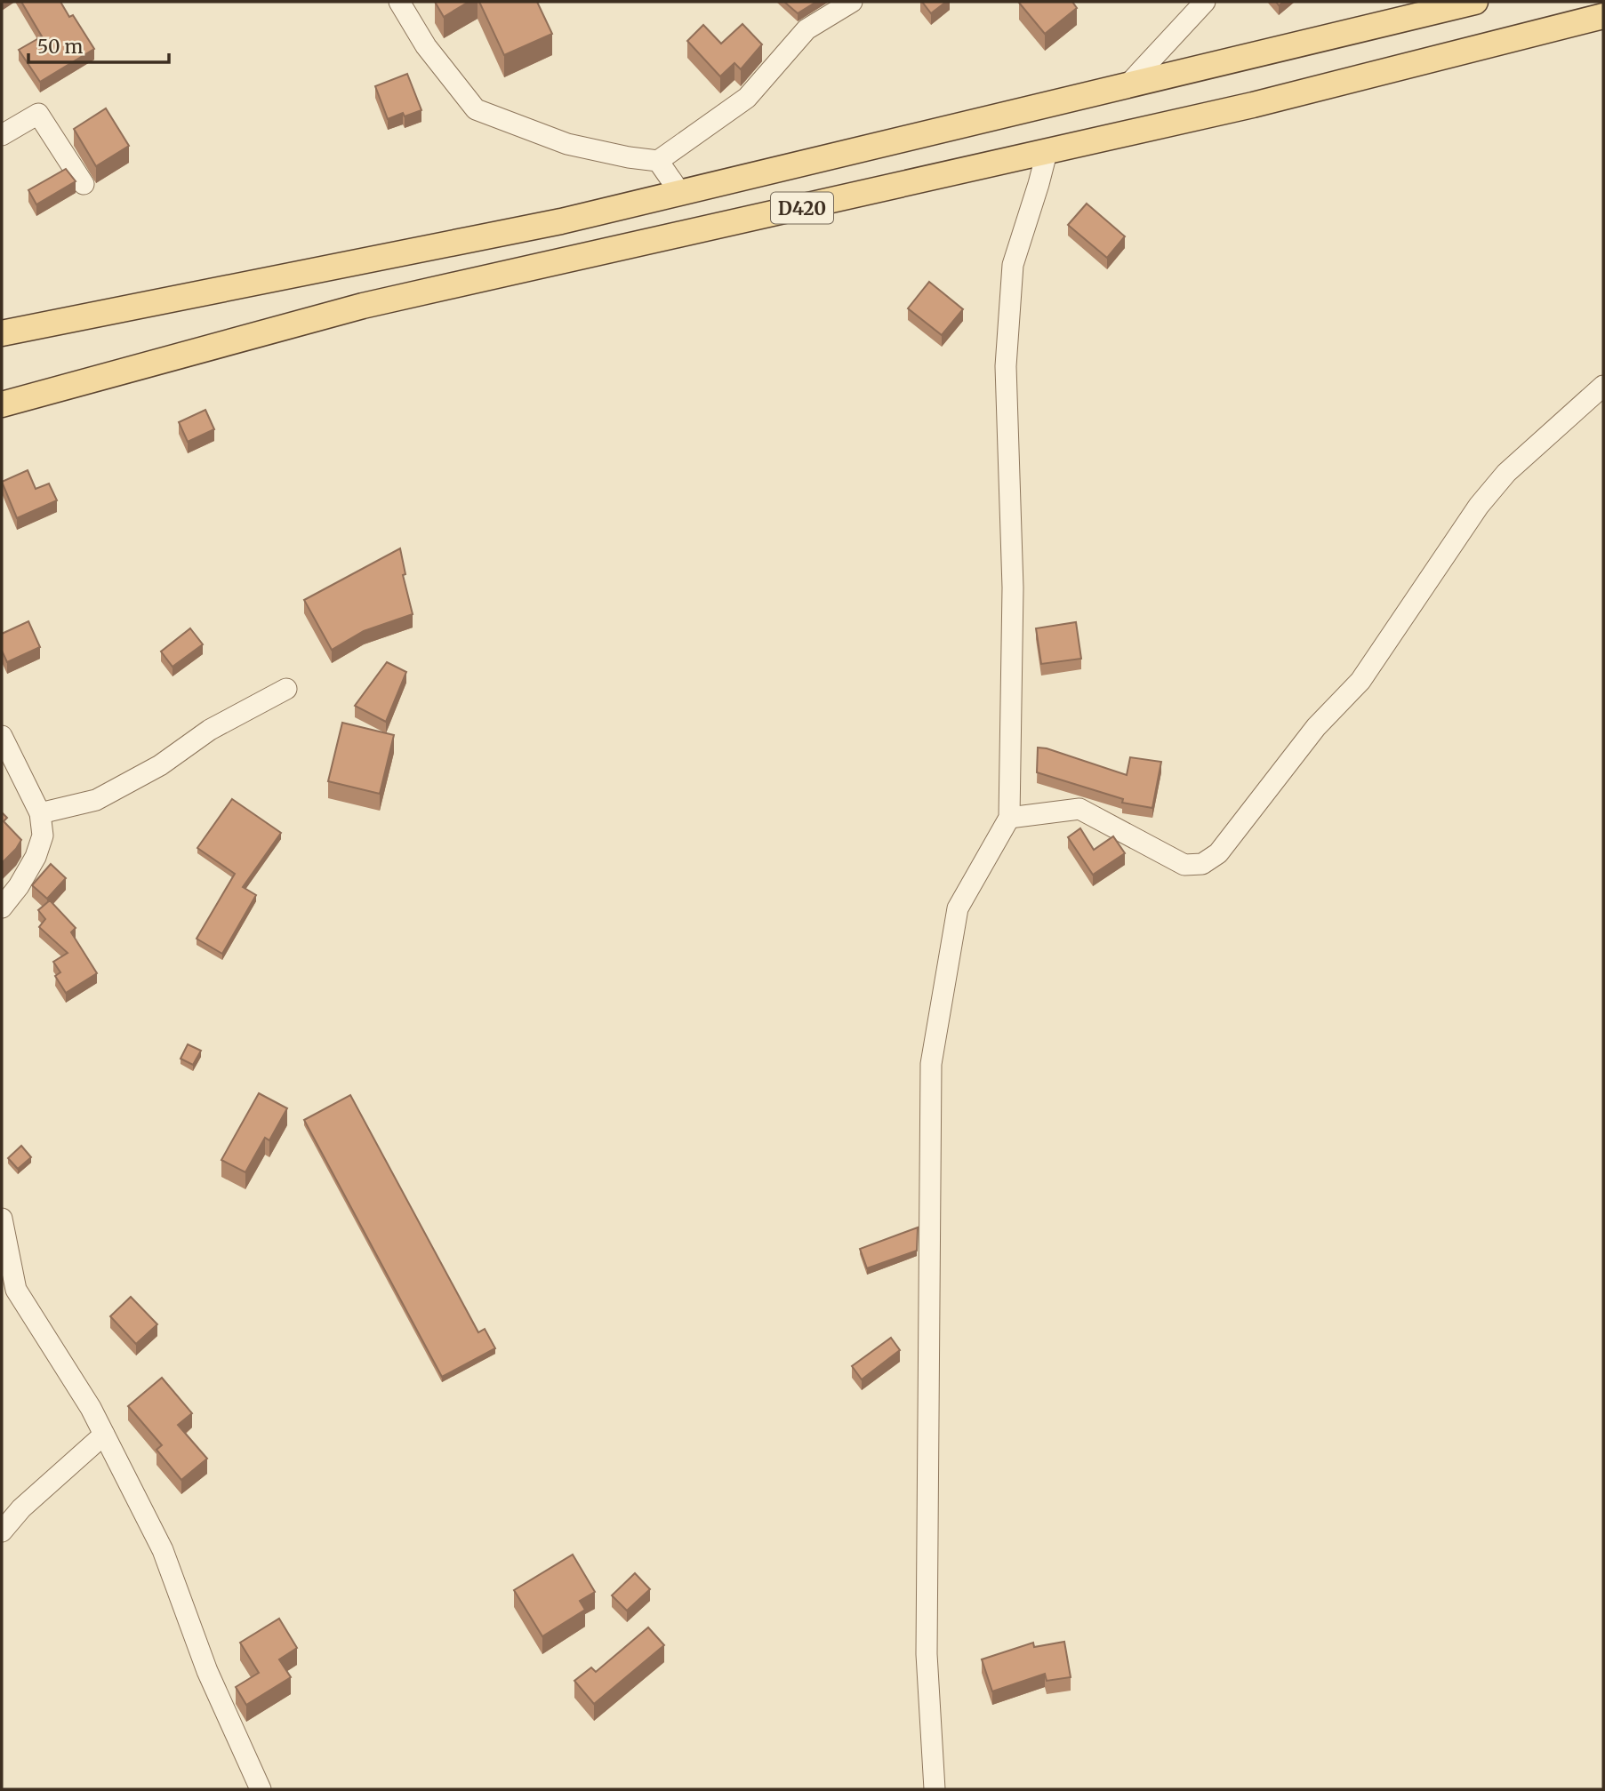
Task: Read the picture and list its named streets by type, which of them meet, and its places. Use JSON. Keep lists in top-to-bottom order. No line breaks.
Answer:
{"streets":{"main road":["D420"]},"scale_bar":"50 m"}
